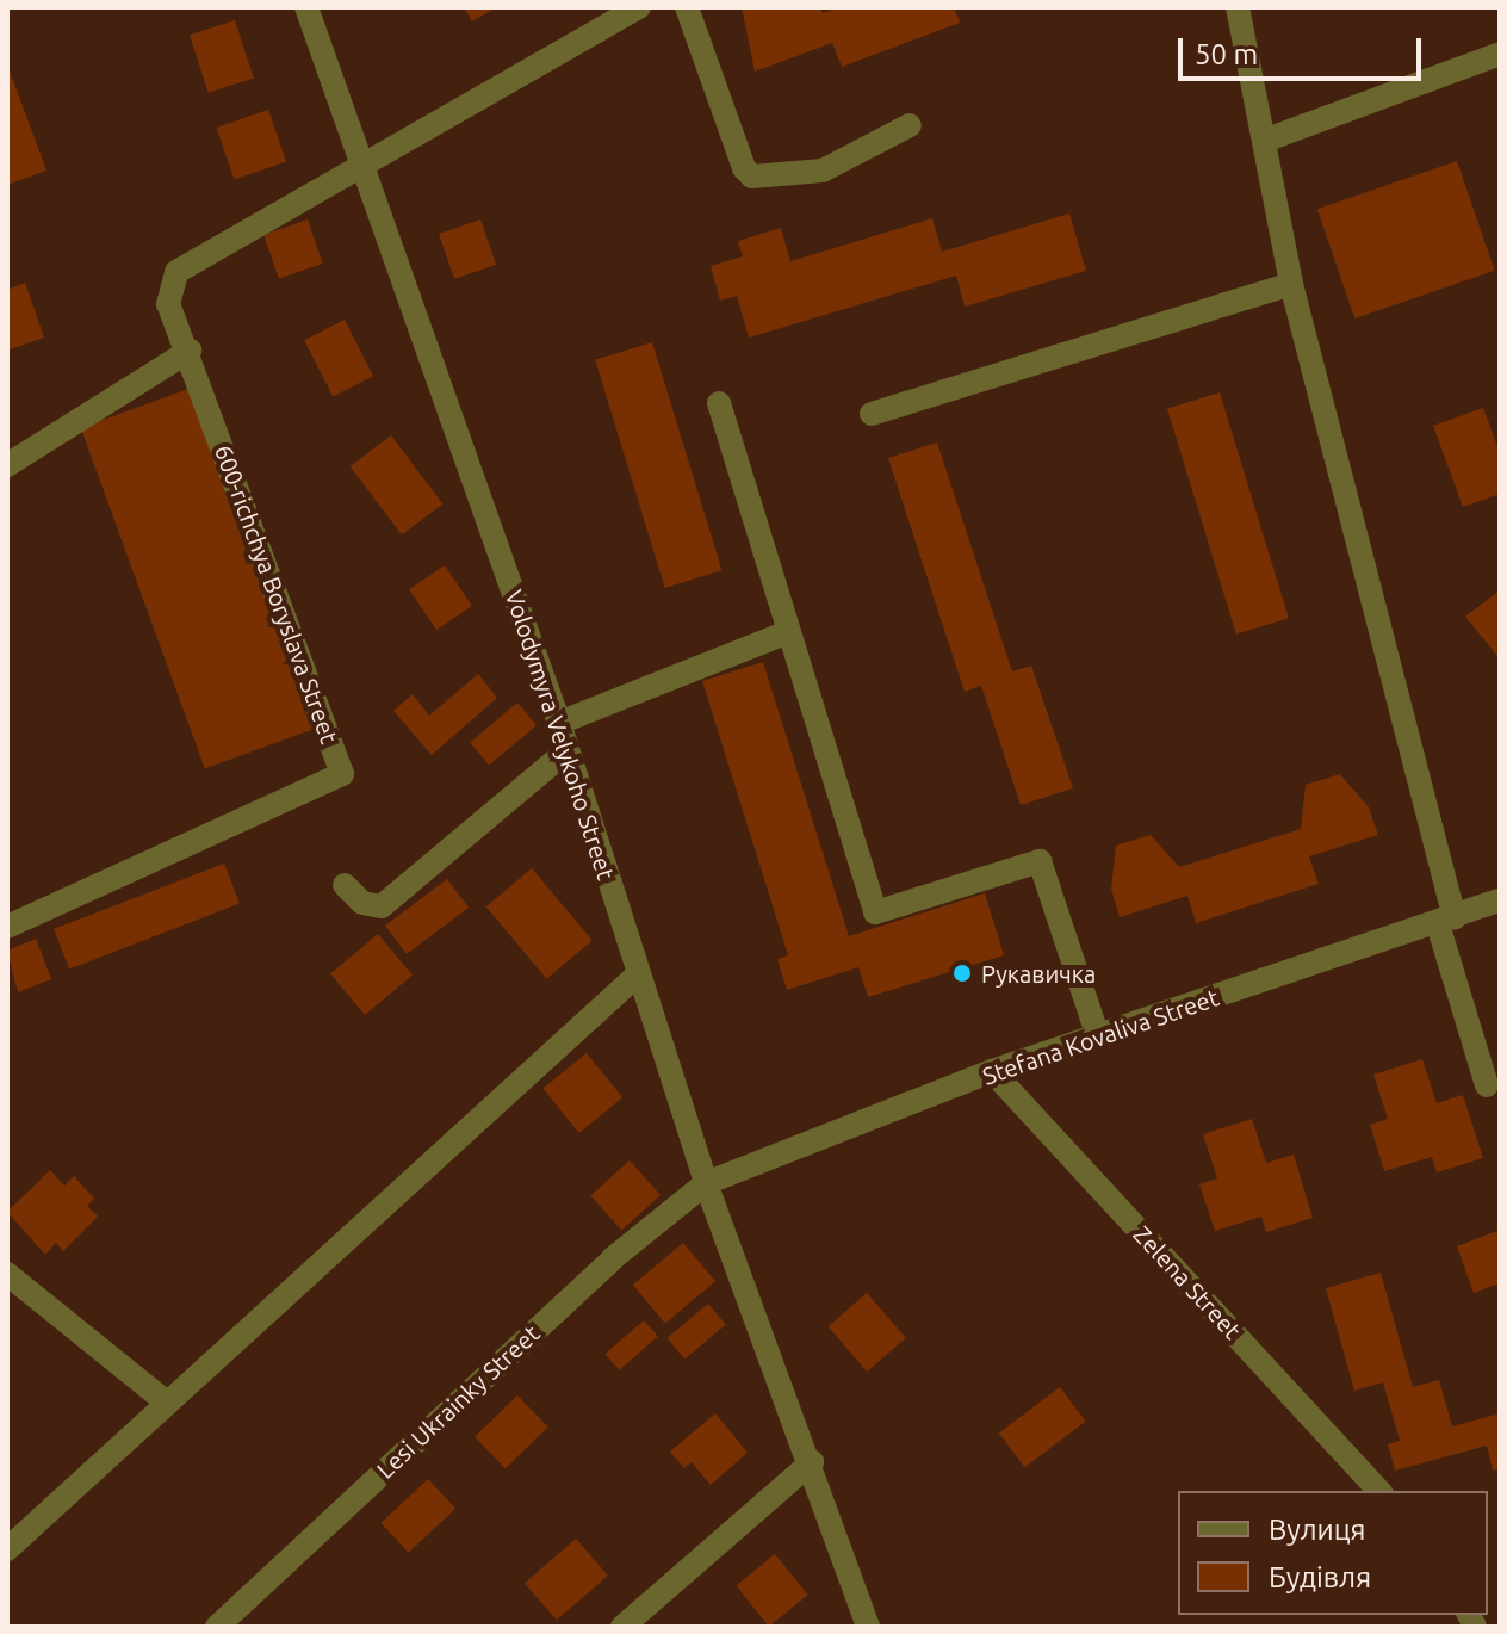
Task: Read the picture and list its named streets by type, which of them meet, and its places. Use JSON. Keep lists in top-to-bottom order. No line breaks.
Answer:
{"streets":{"street":["600-richchya Boryslava Street","Volodymyra Velykoho Street","Stefana Kovaliva Street","Zelena Street","Lesi Ukrainky Street"]},"crossings":[["600-richchya Boryslava Street","Volodymyra Velykoho Street"],["Volodymyra Velykoho Street","Stefana Kovaliva Street"],["Volodymyra Velykoho Street","Lesi Ukrainky Street"],["Stefana Kovaliva Street","Zelena Street"],["Stefana Kovaliva Street","Lesi Ukrainky Street"]],"places":["Рукавичка"],"legend":["Вулиця","Будівля"],"scale_bar":"50 m"}
